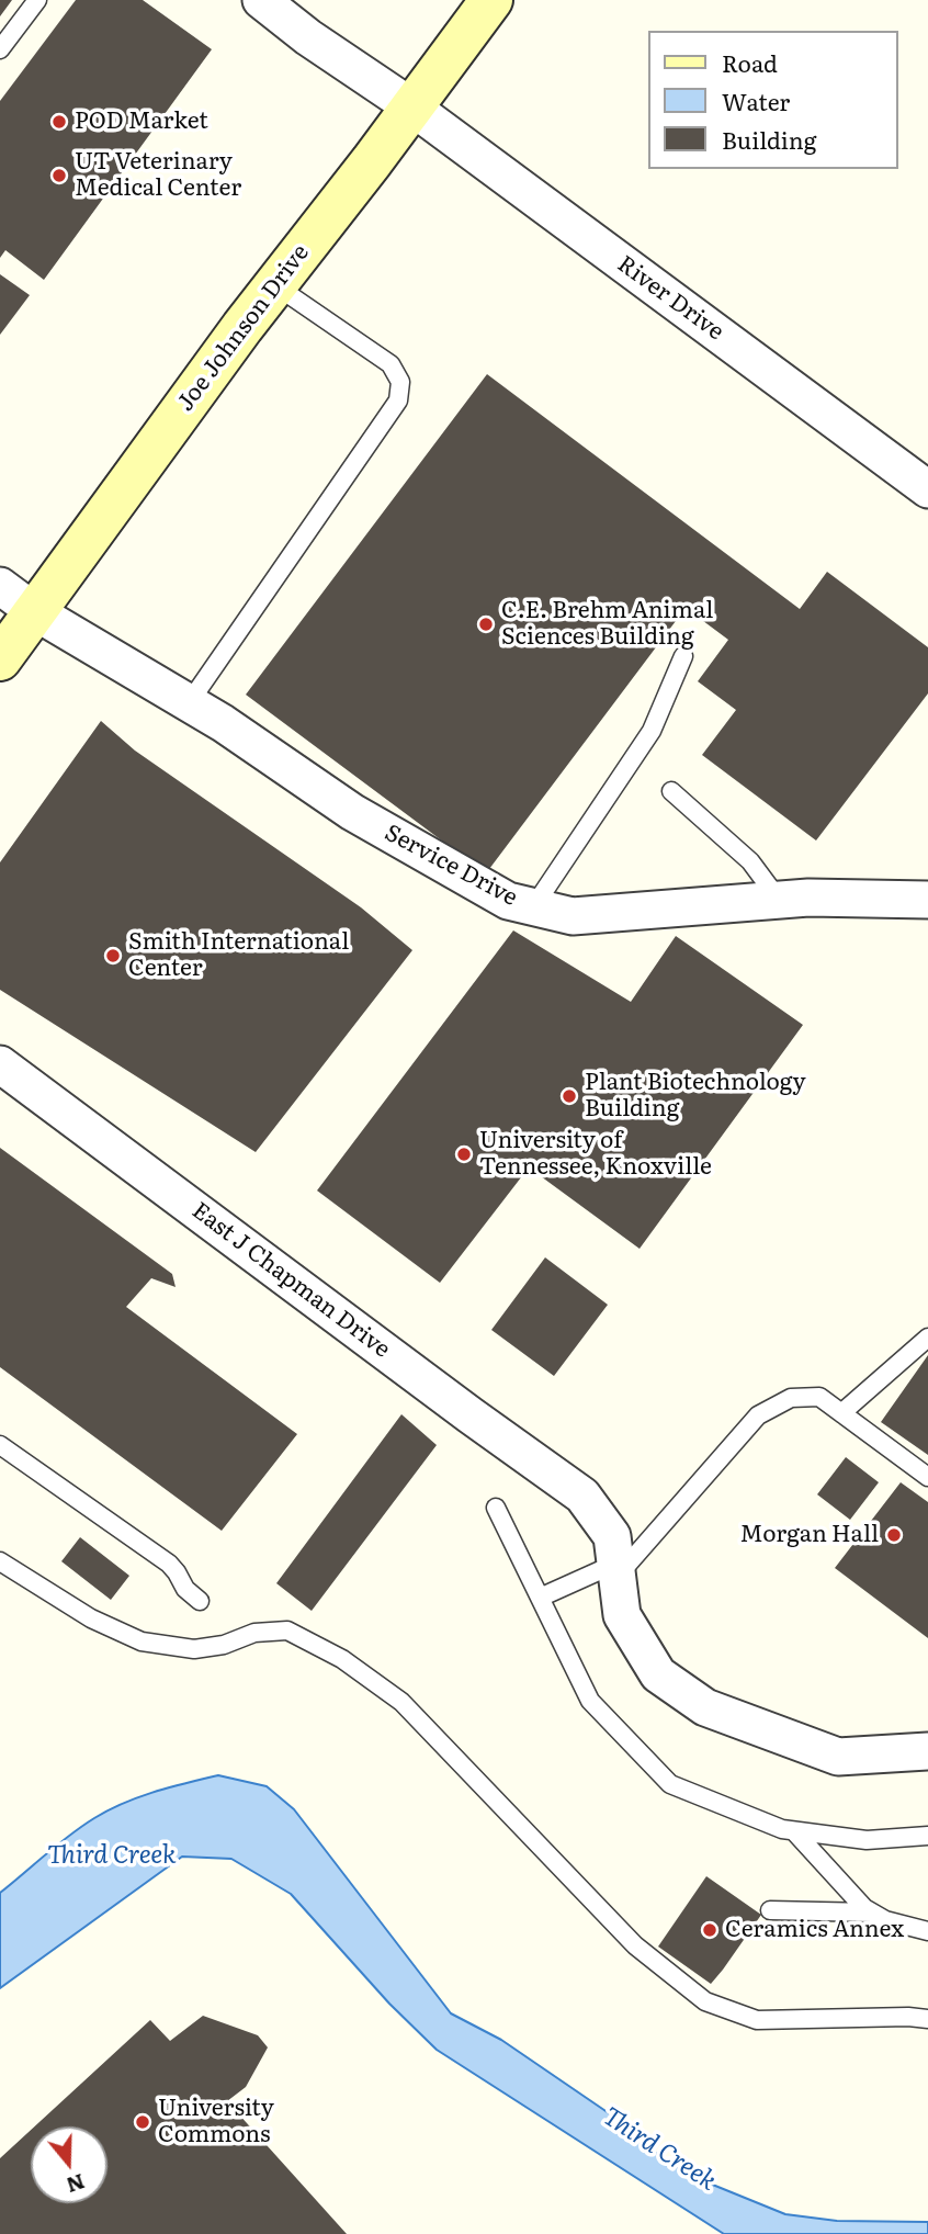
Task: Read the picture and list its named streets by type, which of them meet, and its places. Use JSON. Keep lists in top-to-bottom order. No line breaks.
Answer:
{"streets":{"street":["River Drive","Joe Johnson Drive","Service Drive","East J Chapman Drive"]},"crossings":[["River Drive","Joe Johnson Drive"],["Joe Johnson Drive","Service Drive"]],"water":["Third Creek"],"places":["POD Market","UT Veterinary Medical Center","C.E. Brehm Animal Sciences Building","Smith International Center","Plant Biotechnology Building","University of Tennessee, Knoxville","Morgan Hall","Ceramics Annex","University Commons"],"legend":["Road","Water","Building"],"north":"bottom"}
